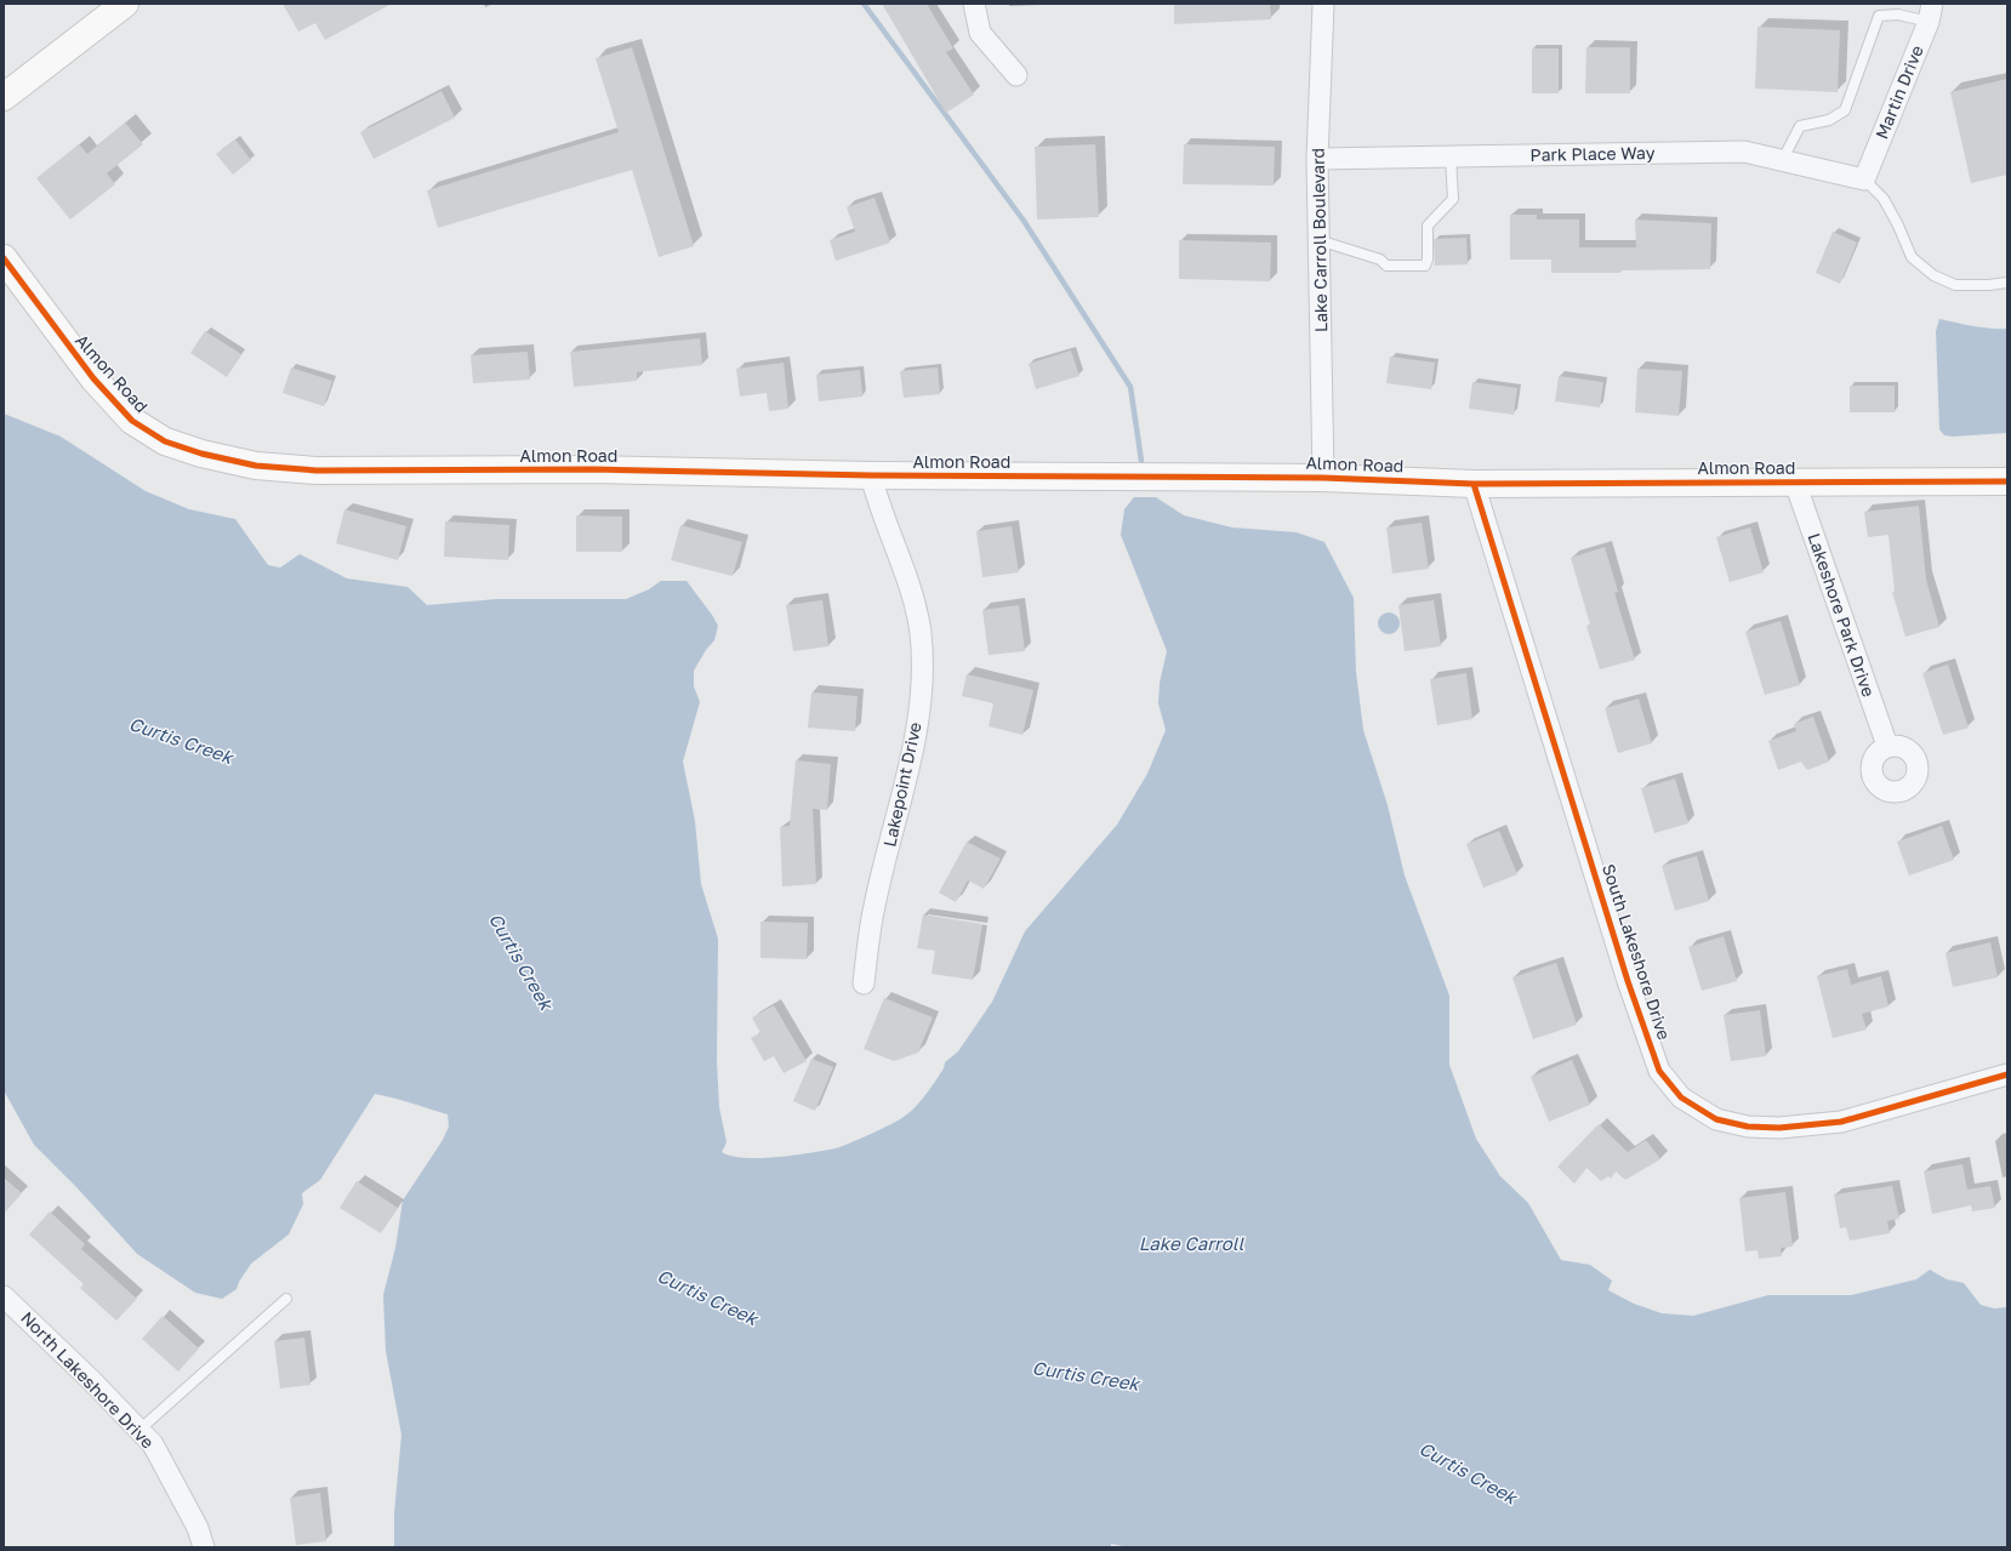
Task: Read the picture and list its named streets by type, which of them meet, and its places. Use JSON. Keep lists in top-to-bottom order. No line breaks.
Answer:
{"streets":{"street":["Martin Drive","Park Place Way","Lake Carroll Boulevard","Almon Road","Lakeshore Park Drive","Lakepoint Drive","South Lakeshore Drive","North Lakeshore Drive"]},"crossings":[["Martin Drive","Park Place Way"],["Park Place Way","Lake Carroll Boulevard"],["Lake Carroll Boulevard","Almon Road"],["Almon Road","Lakeshore Park Drive"],["Almon Road","Lakepoint Drive"],["Almon Road","South Lakeshore Drive"]],"water":["Curtis Creek","Lake Carroll"]}
